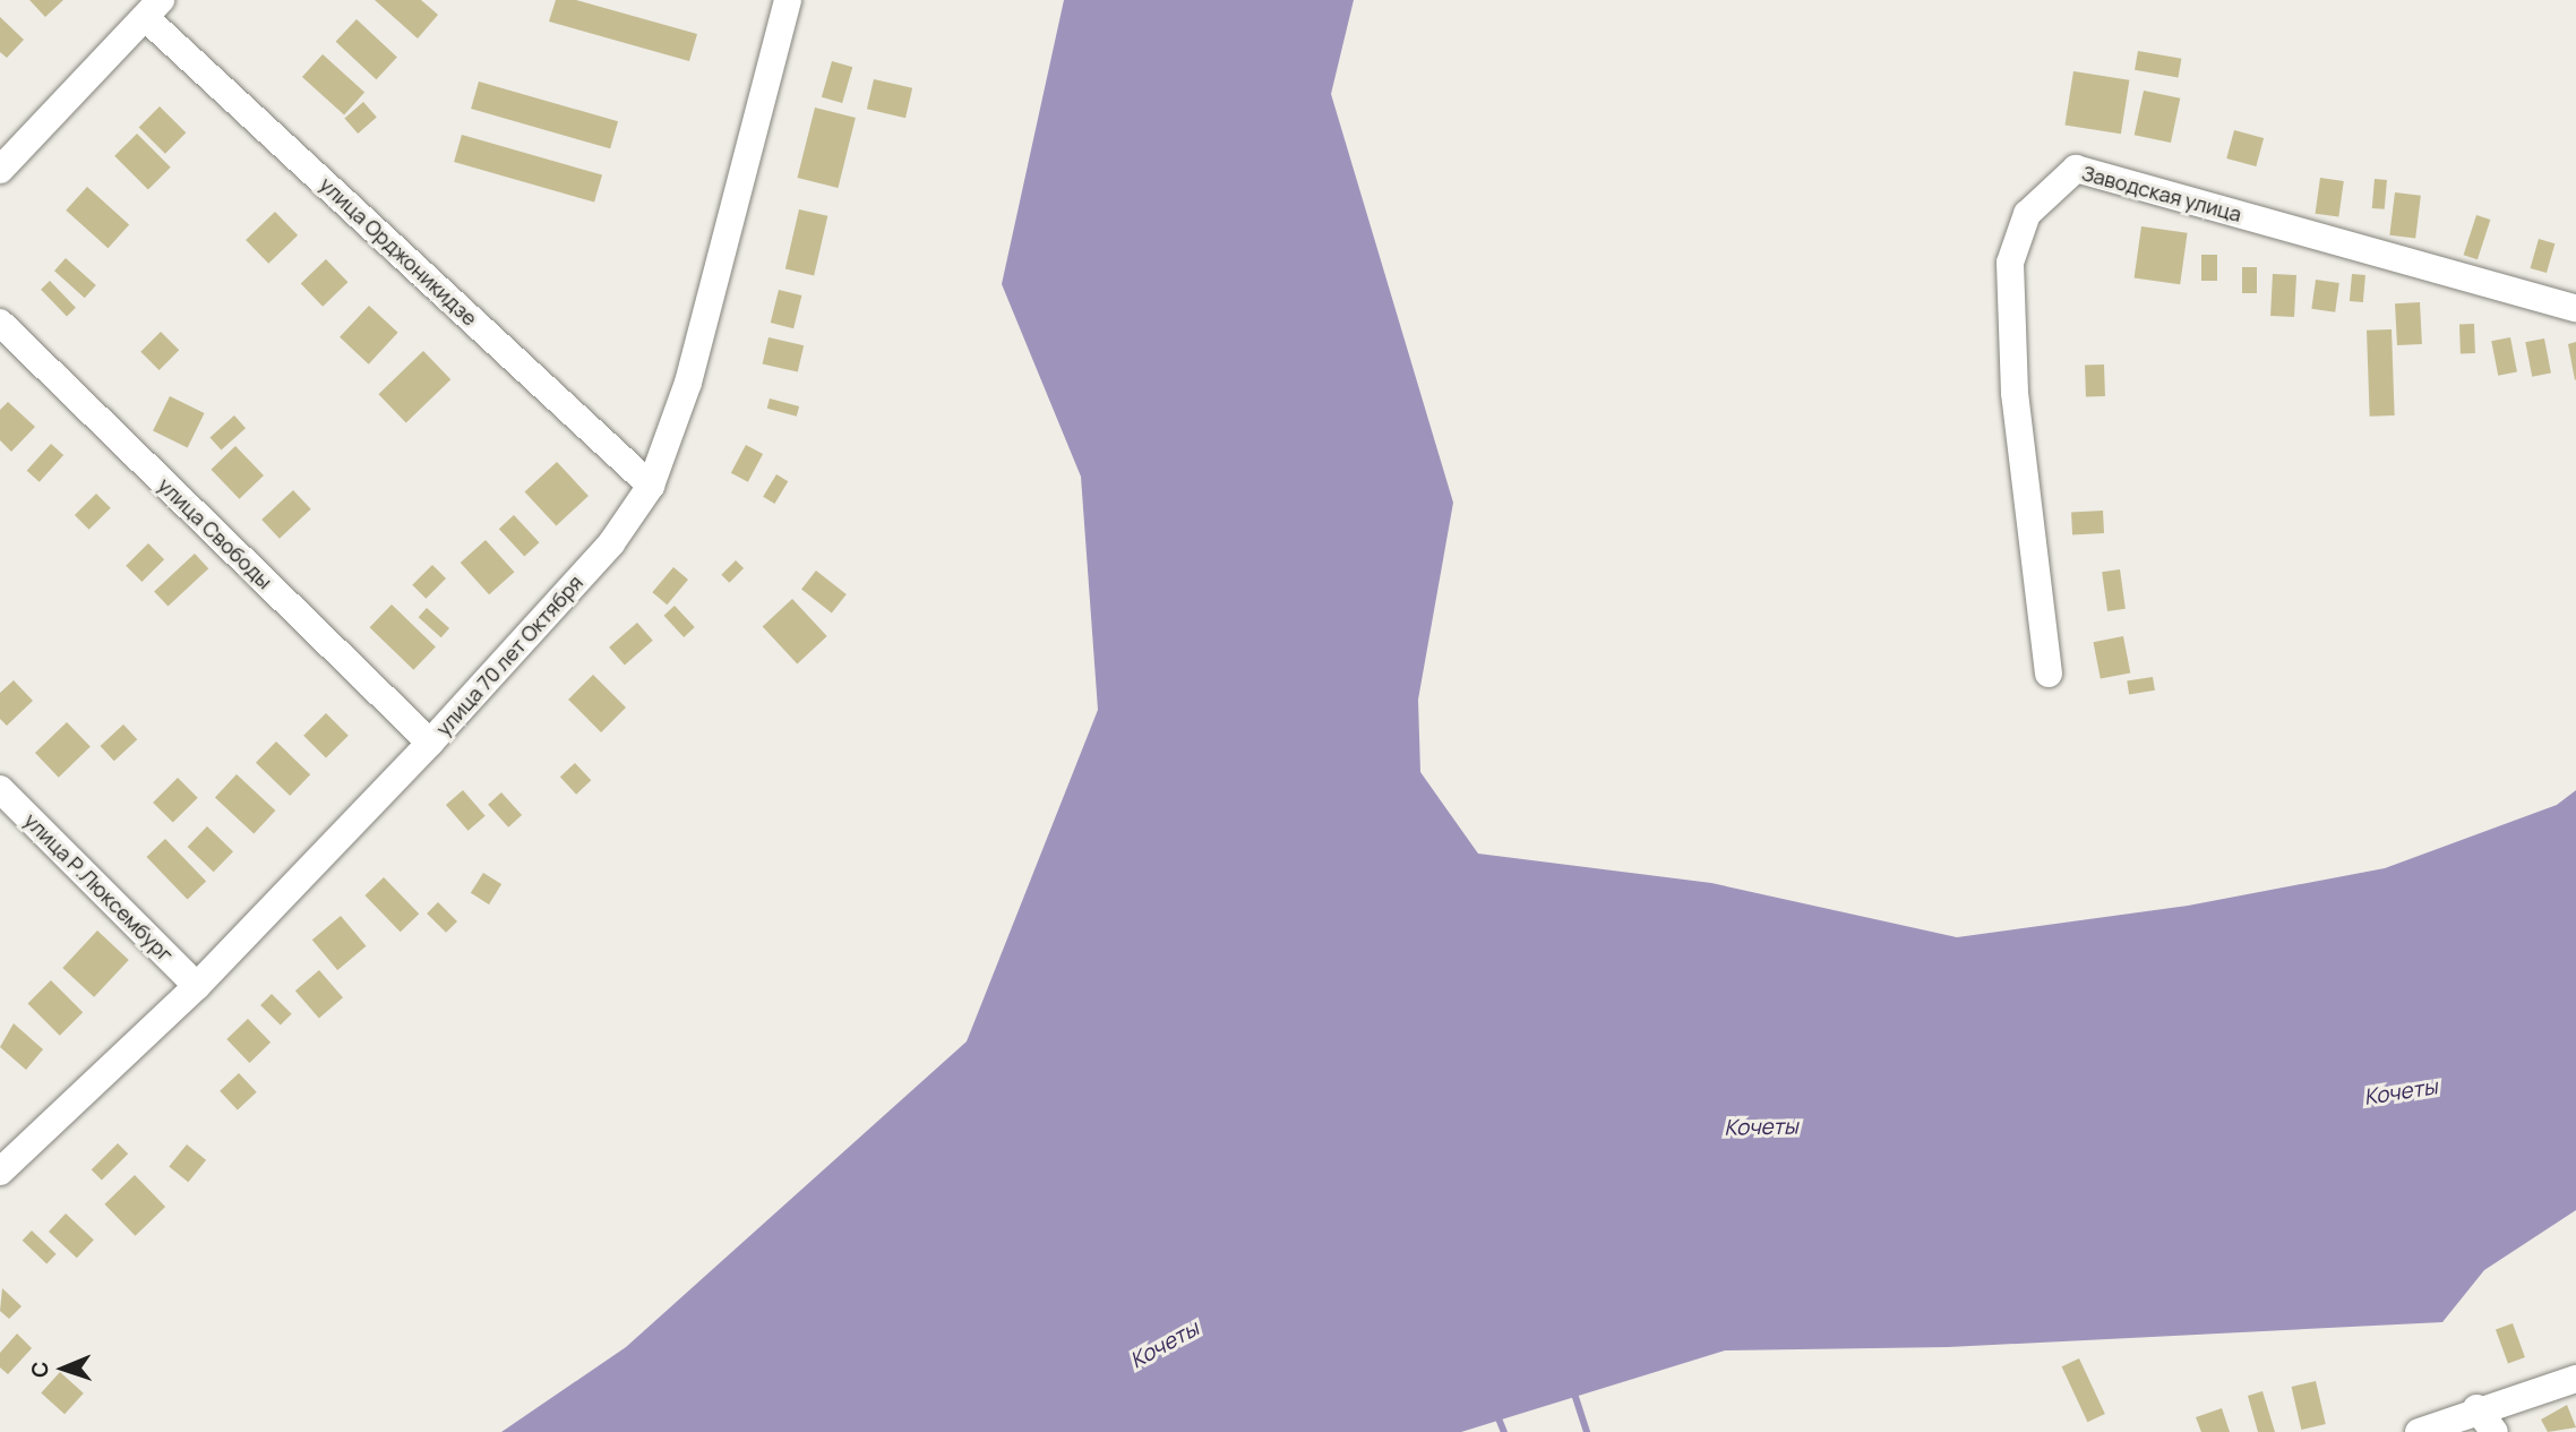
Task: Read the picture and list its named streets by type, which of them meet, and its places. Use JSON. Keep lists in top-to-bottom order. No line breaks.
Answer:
{"streets":{"street":["Заводская улица","улица Орджоникидзе","улица Свободы","улица 70 лет Октября","улица Р.Люксембург"]},"crossings":[["улица Орджоникидзе","улица 70 лет Октября"],["улица Свободы","улица 70 лет Октября"],["улица 70 лет Октября","улица Р.Люксембург"]],"water":["Кочеты"],"north":"left"}
